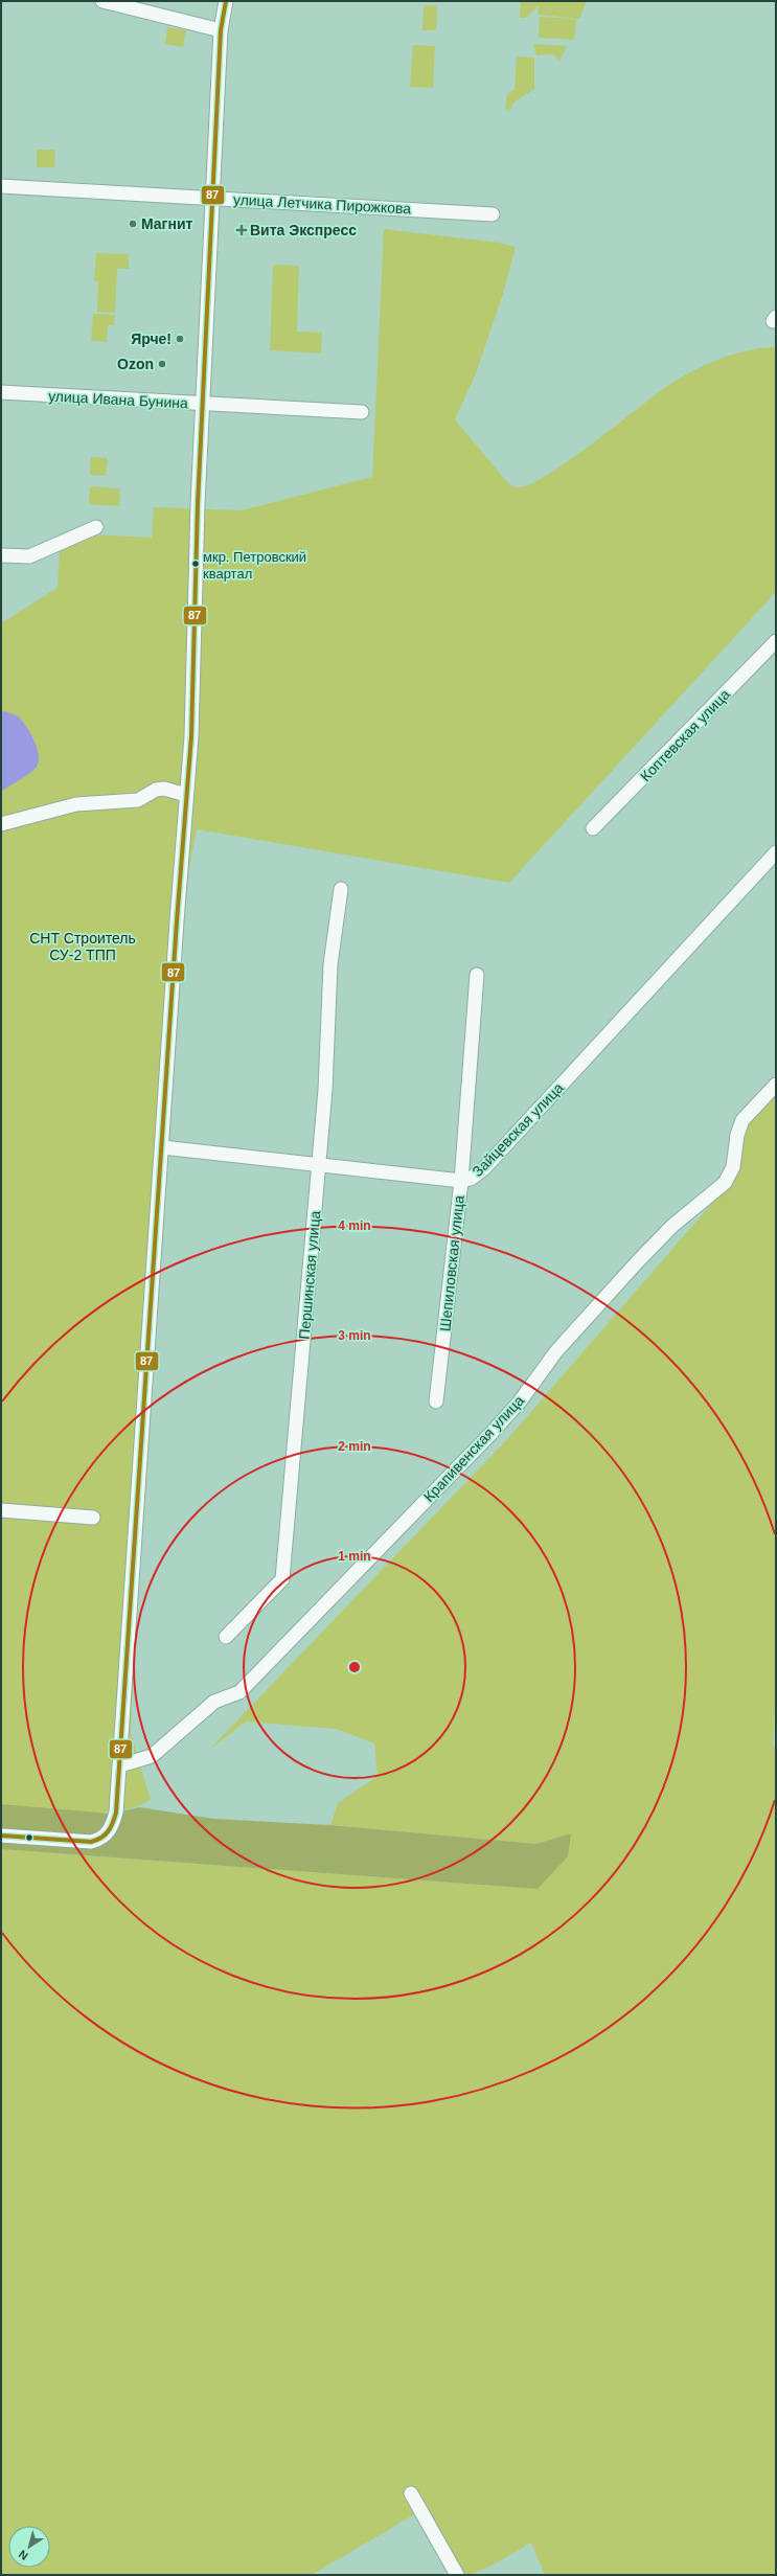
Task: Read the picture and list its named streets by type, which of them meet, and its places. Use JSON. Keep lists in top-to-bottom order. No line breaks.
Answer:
{"streets":{"street":["улица Летчика Пирожкова","улица Ивана Бунина","Коптевская улица","Зайцевская улица","Шепиловская улица","Першинская улица","Крапивенская улица"]},"crossings":[["Зайцевская улица","Шепиловская улица"],["Зайцевская улица","Першинская улица"]],"parks":["СНТ Строитель СУ-2 ТПП"],"places":{"other":["Магнит","Ярче!","Ozon","мкр. Петровский квартал"],"health":["Вита Экспресс"]},"lines":["transit line 87"],"north":"bottom left","rings":["4 min","3 min","2 min","1 min"]}
